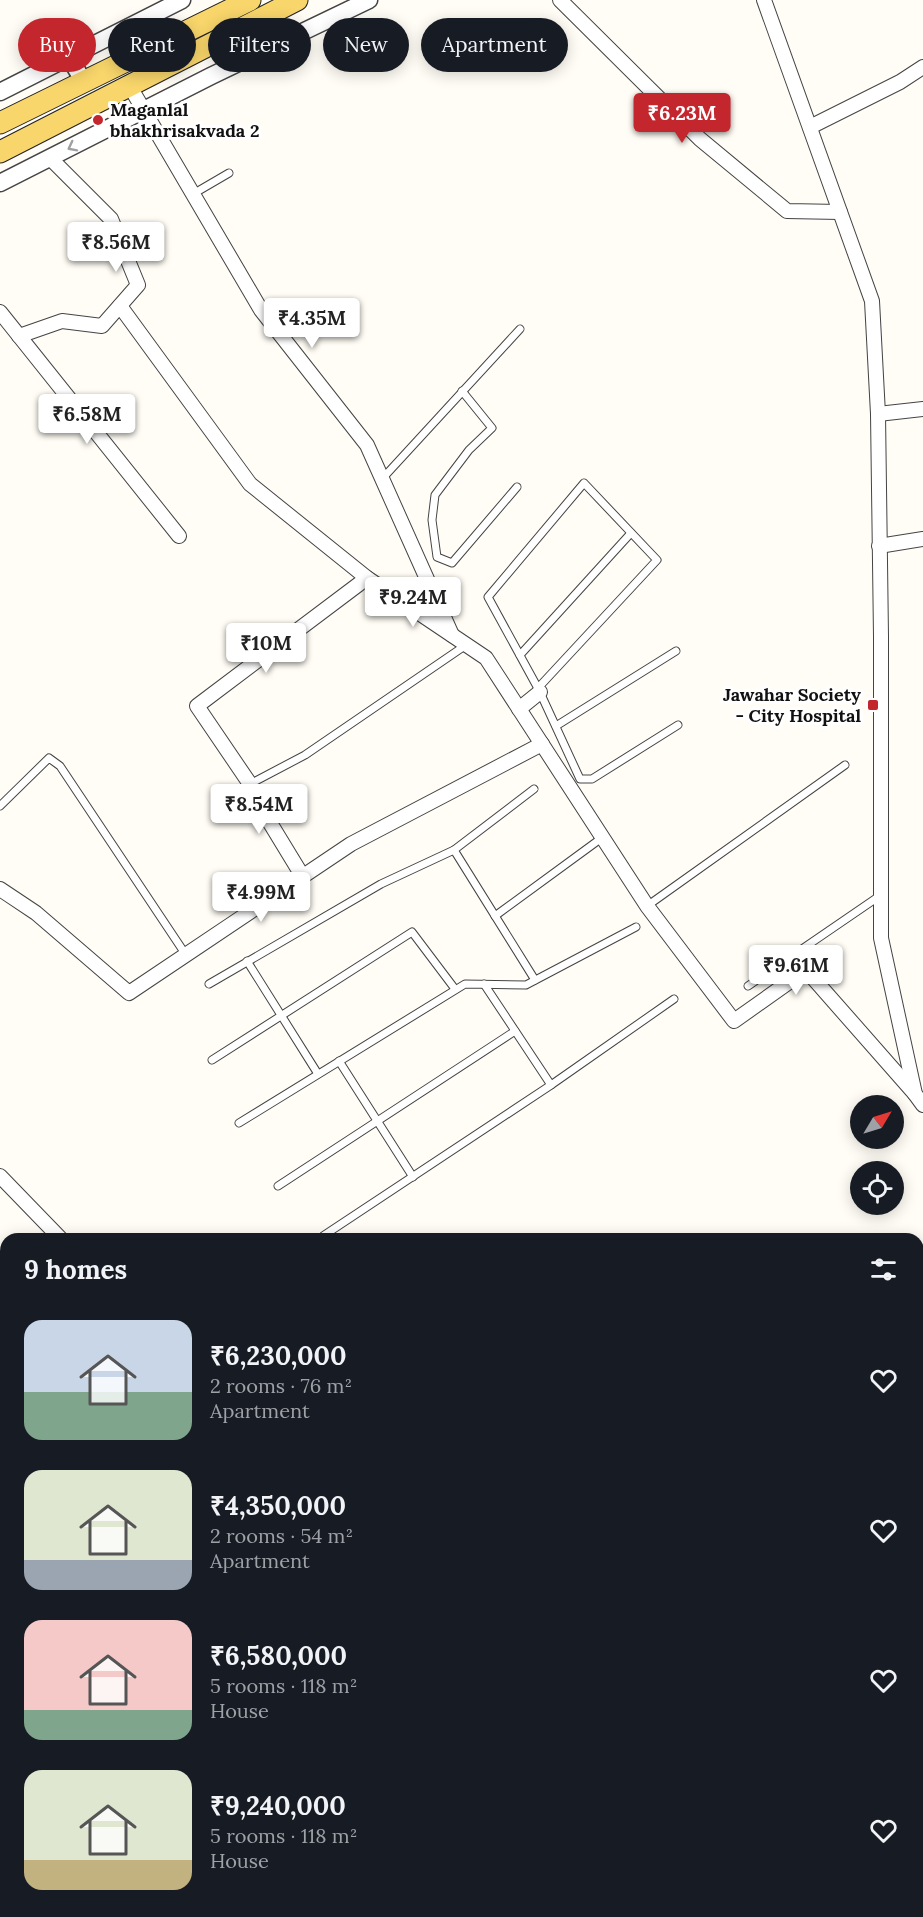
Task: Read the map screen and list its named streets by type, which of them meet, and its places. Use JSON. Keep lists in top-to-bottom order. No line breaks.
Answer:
{"places":{"other":["Maganlal bhakhrisakvada 2"],"transit":["Jawahar Society - City Hospital"]},"north":"top right","page":{"chip":["Buy","Rent","Filters","New","Apartment"],"price":["₹6.23M","₹8.56M","₹4.35M","₹6.58M","₹9.24M","₹10M","₹8.54M","₹4.99M","₹9.61M"],"heading":"9 homes","list":[{"name":"₹6,230,000","note":"2 rooms · 76 m² · Apartment"},{"name":"₹4,350,000","note":"2 rooms · 54 m² · Apartment"},{"name":"₹6,580,000","note":"5 rooms · 118 m² · House"},{"name":"₹9,240,000","note":"5 rooms · 118 m² · House"}]}}
